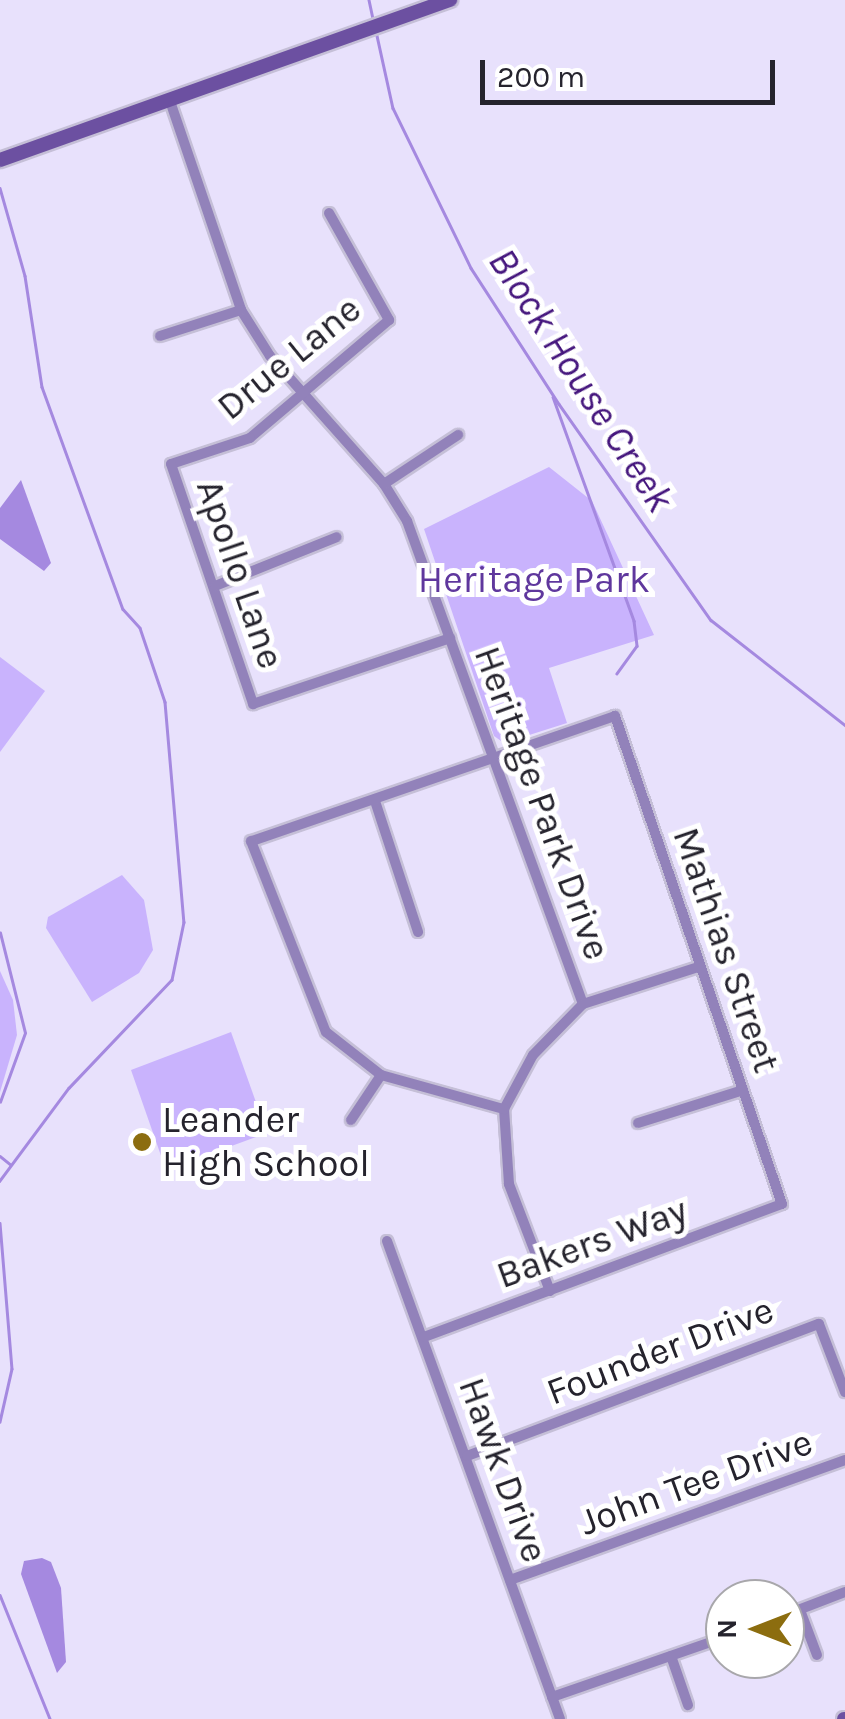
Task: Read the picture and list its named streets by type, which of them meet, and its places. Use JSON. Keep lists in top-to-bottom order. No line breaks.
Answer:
{"streets":{"street":["Drue Lane","Apollo Lane","Heritage Park Drive","Mathias Street","Bakers Way","Founder Drive","Hawk Drive","John Tee Drive"]},"crossings":[["Drue Lane","Apollo Lane"],["Drue Lane","Heritage Park Drive"],["Apollo Lane","Heritage Park Drive"],["Heritage Park Drive","Mathias Street"],["Mathias Street","Bakers Way"],["Bakers Way","Hawk Drive"],["Founder Drive","Hawk Drive"],["Hawk Drive","John Tee Drive"]],"water":["Block House Creek"],"parks":["Heritage Park"],"places":["Leander High School"],"scale_bar":"200 m","north":"left"}
